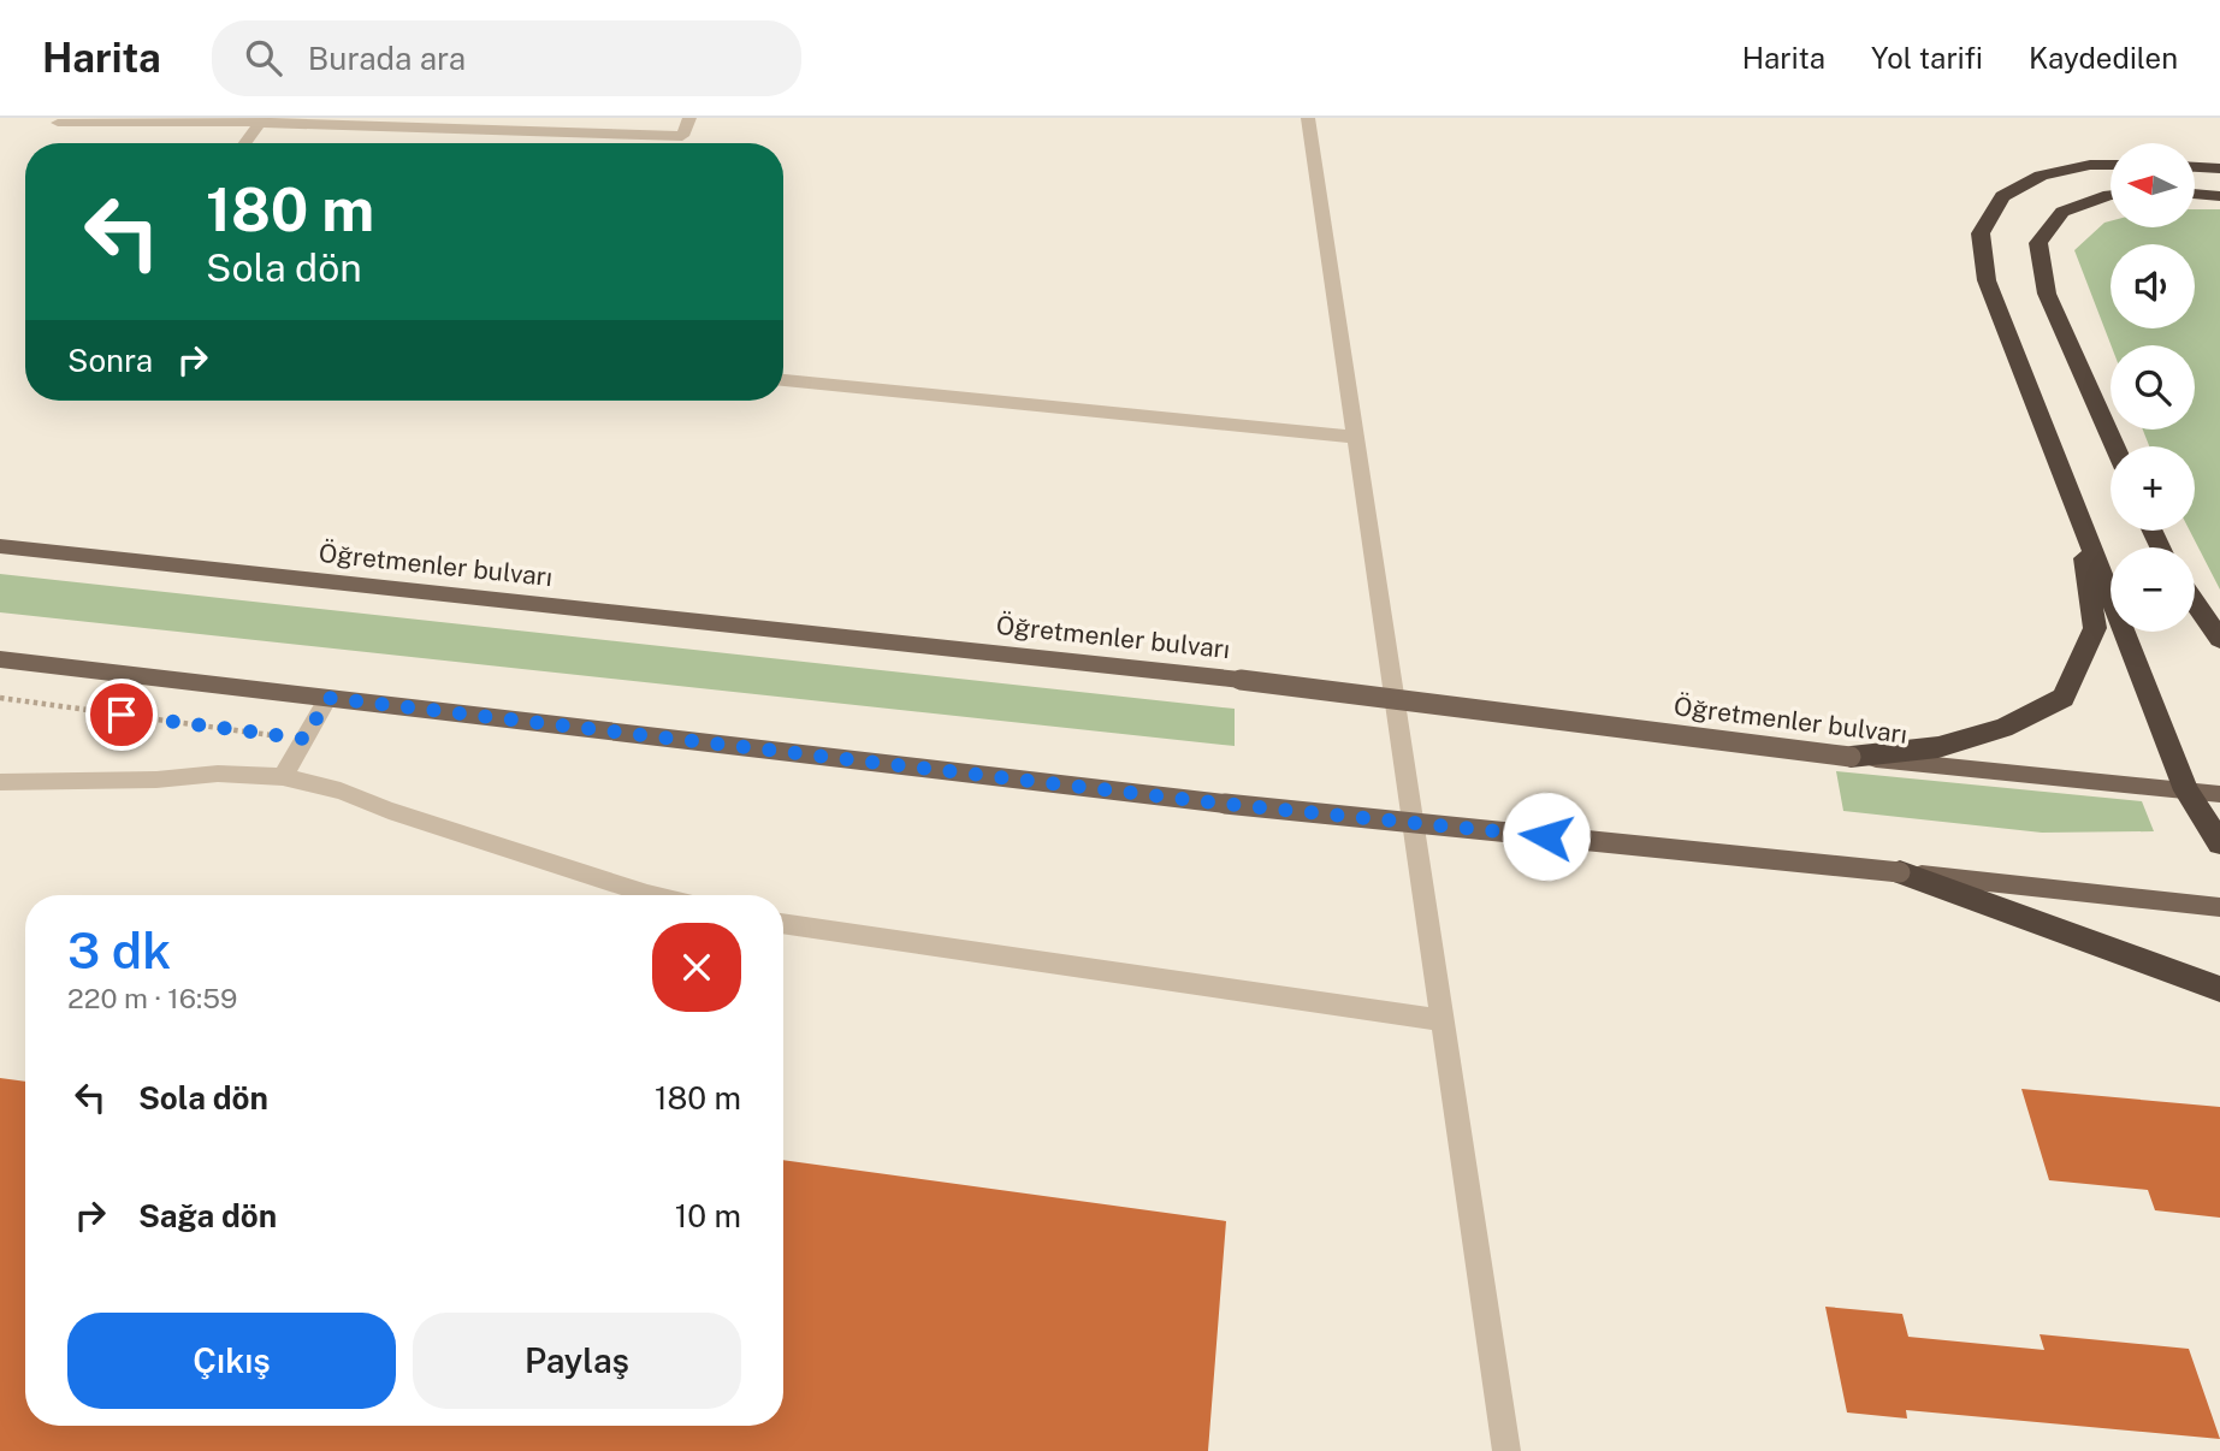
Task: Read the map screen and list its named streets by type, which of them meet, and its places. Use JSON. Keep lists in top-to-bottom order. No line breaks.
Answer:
{"streets":{"main road":["Öğretmenler bulvarı"]},"north":"left","page":{"header":"Harita","search":"Burada ara","nav":["Harita","Yol tarifi","Kaydedilen"],"map_buttons":["+","−"],"turn":["180 m","Sola dön"],"then":"Sonra","heading":["3 dk","220 m · 16:59"],"list":[{"name":"Sola dön","value":"180 m"},{"name":"Sağa dön","value":"10 m"}],"buttons":["Çıkış","Paylaş"]}}
